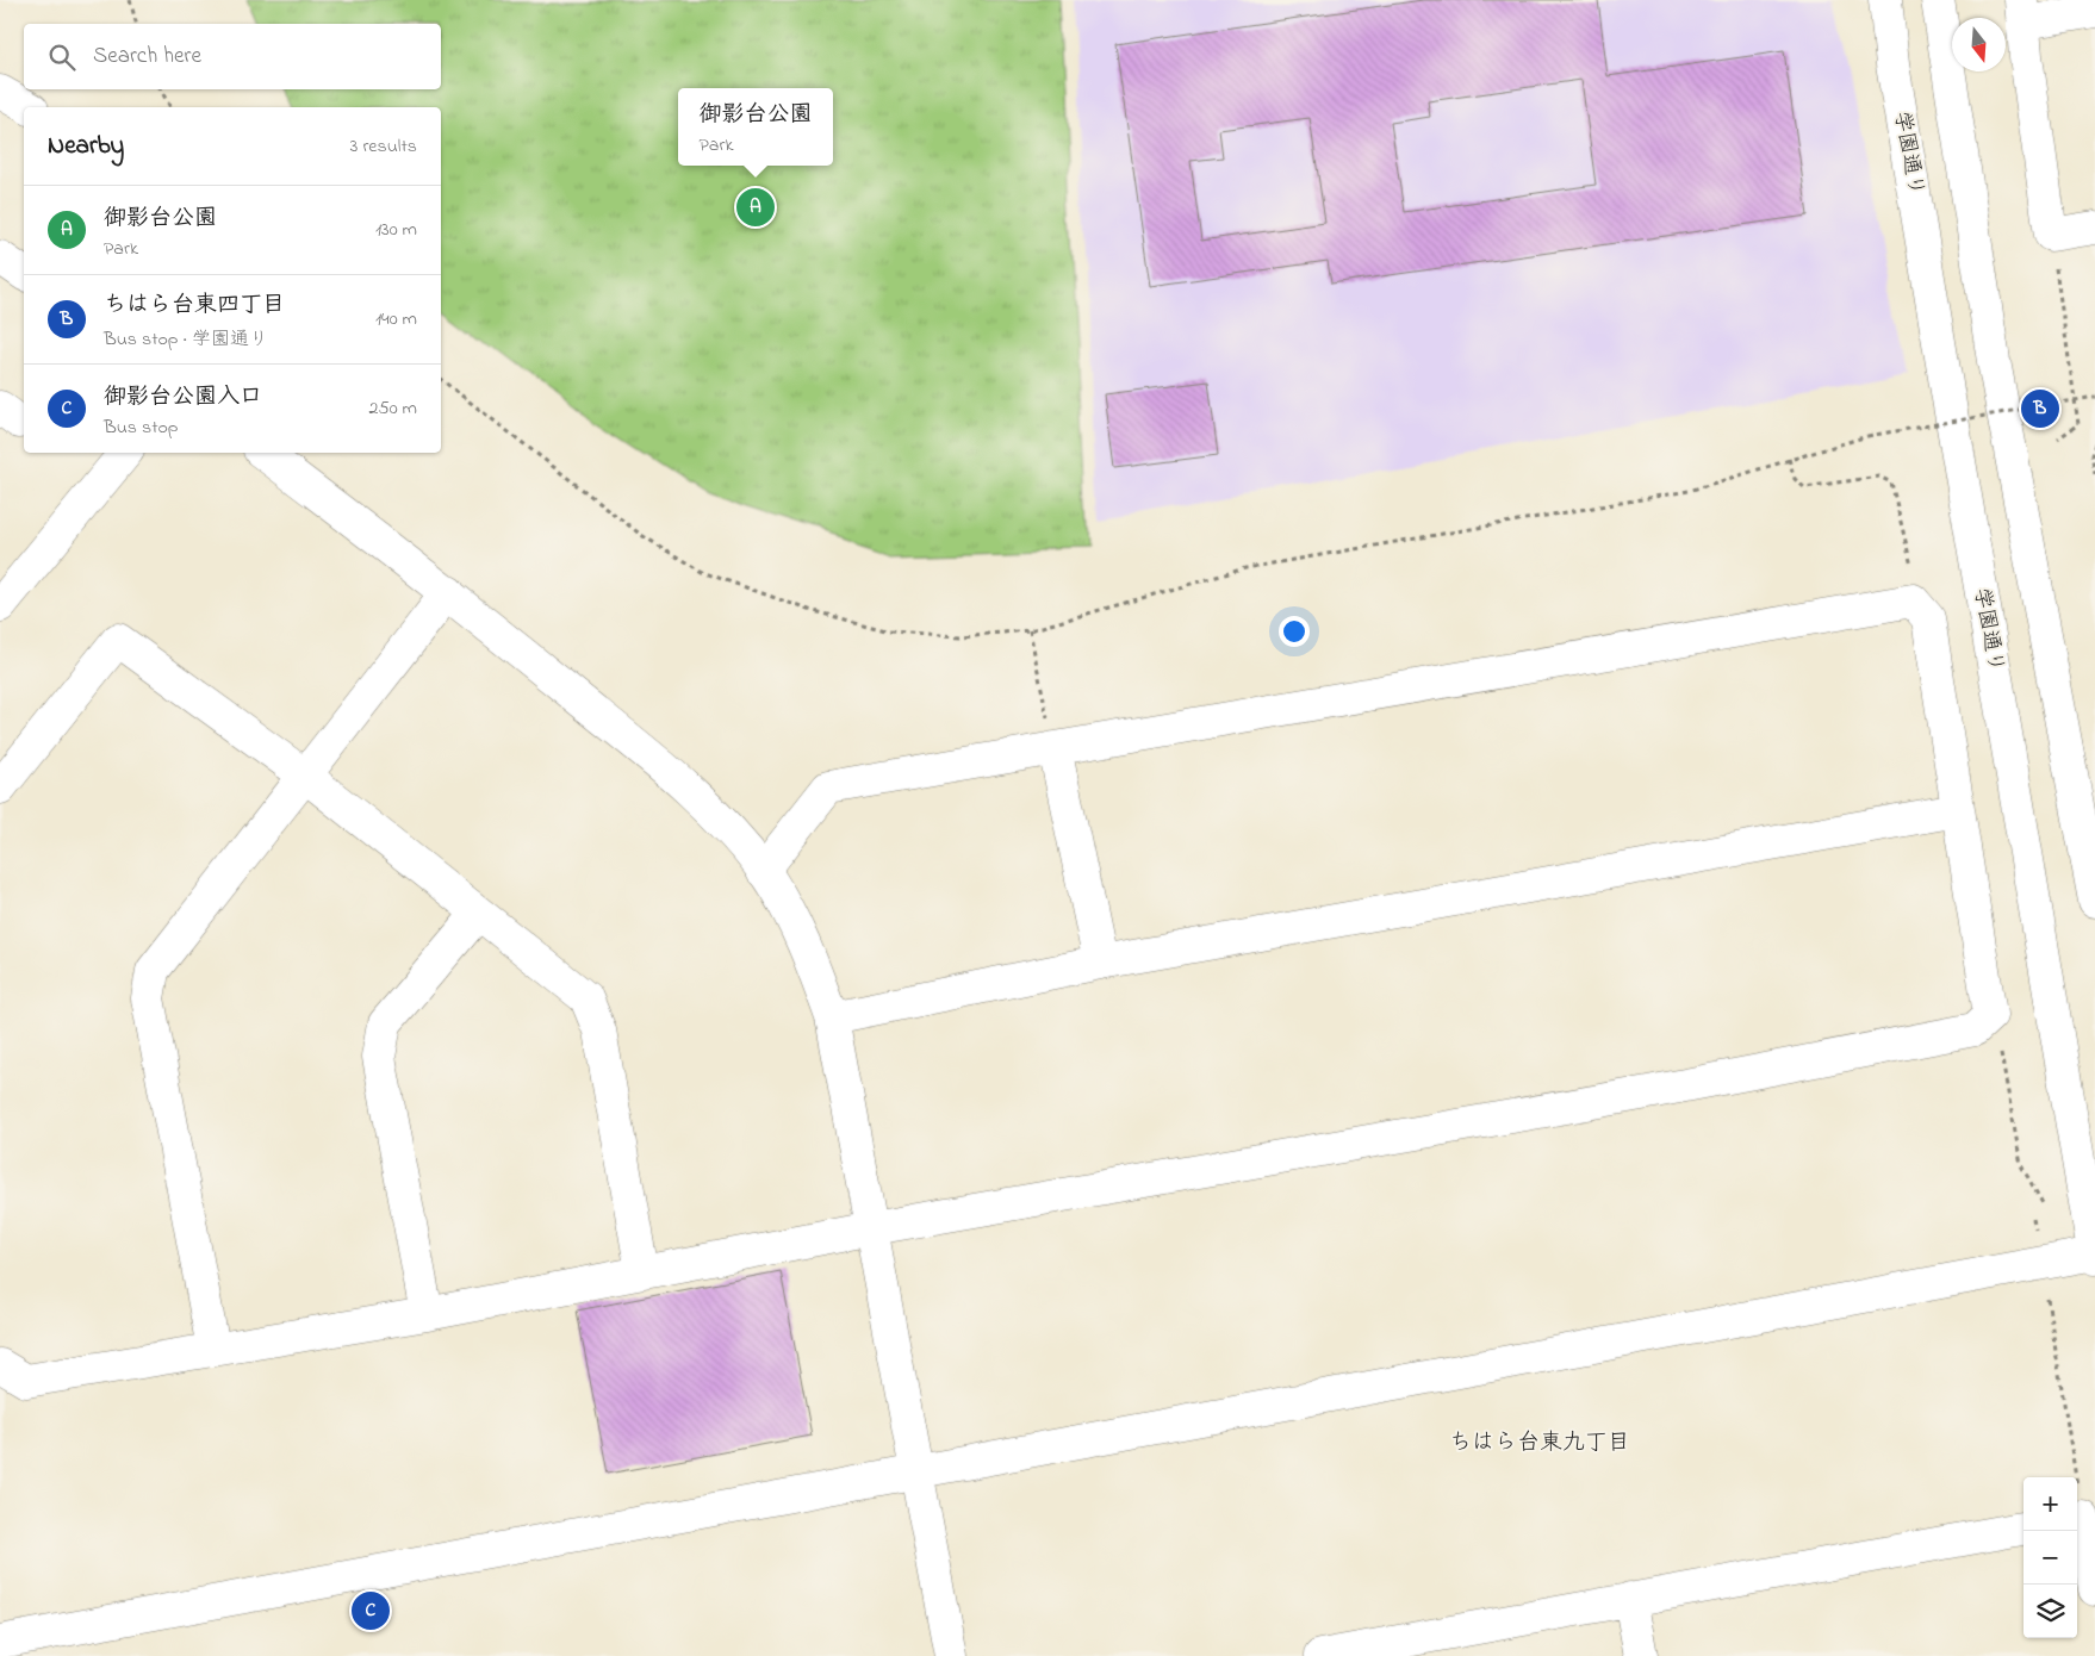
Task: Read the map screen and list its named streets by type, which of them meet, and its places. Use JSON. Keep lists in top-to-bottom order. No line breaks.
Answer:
{"streets":{"street":["学園通り"]},"districts":["ちはら台東九丁目"],"north":"bottom","page":{"search":"Search here","popup":["御影台公園","Park"],"heading":["Nearby","3 results"],"list":[{"mark":"A","name":"御影台公園","note":"Park","value":"130 m"},{"mark":"B","name":"ちはら台東四丁目","note":"Bus stop · 学園通り","value":"140 m"},{"mark":"C","name":"御影台公園入口","note":"Bus stop","value":"250 m"}],"pins":["A","B","C"],"map_buttons":["+","−"]}}
